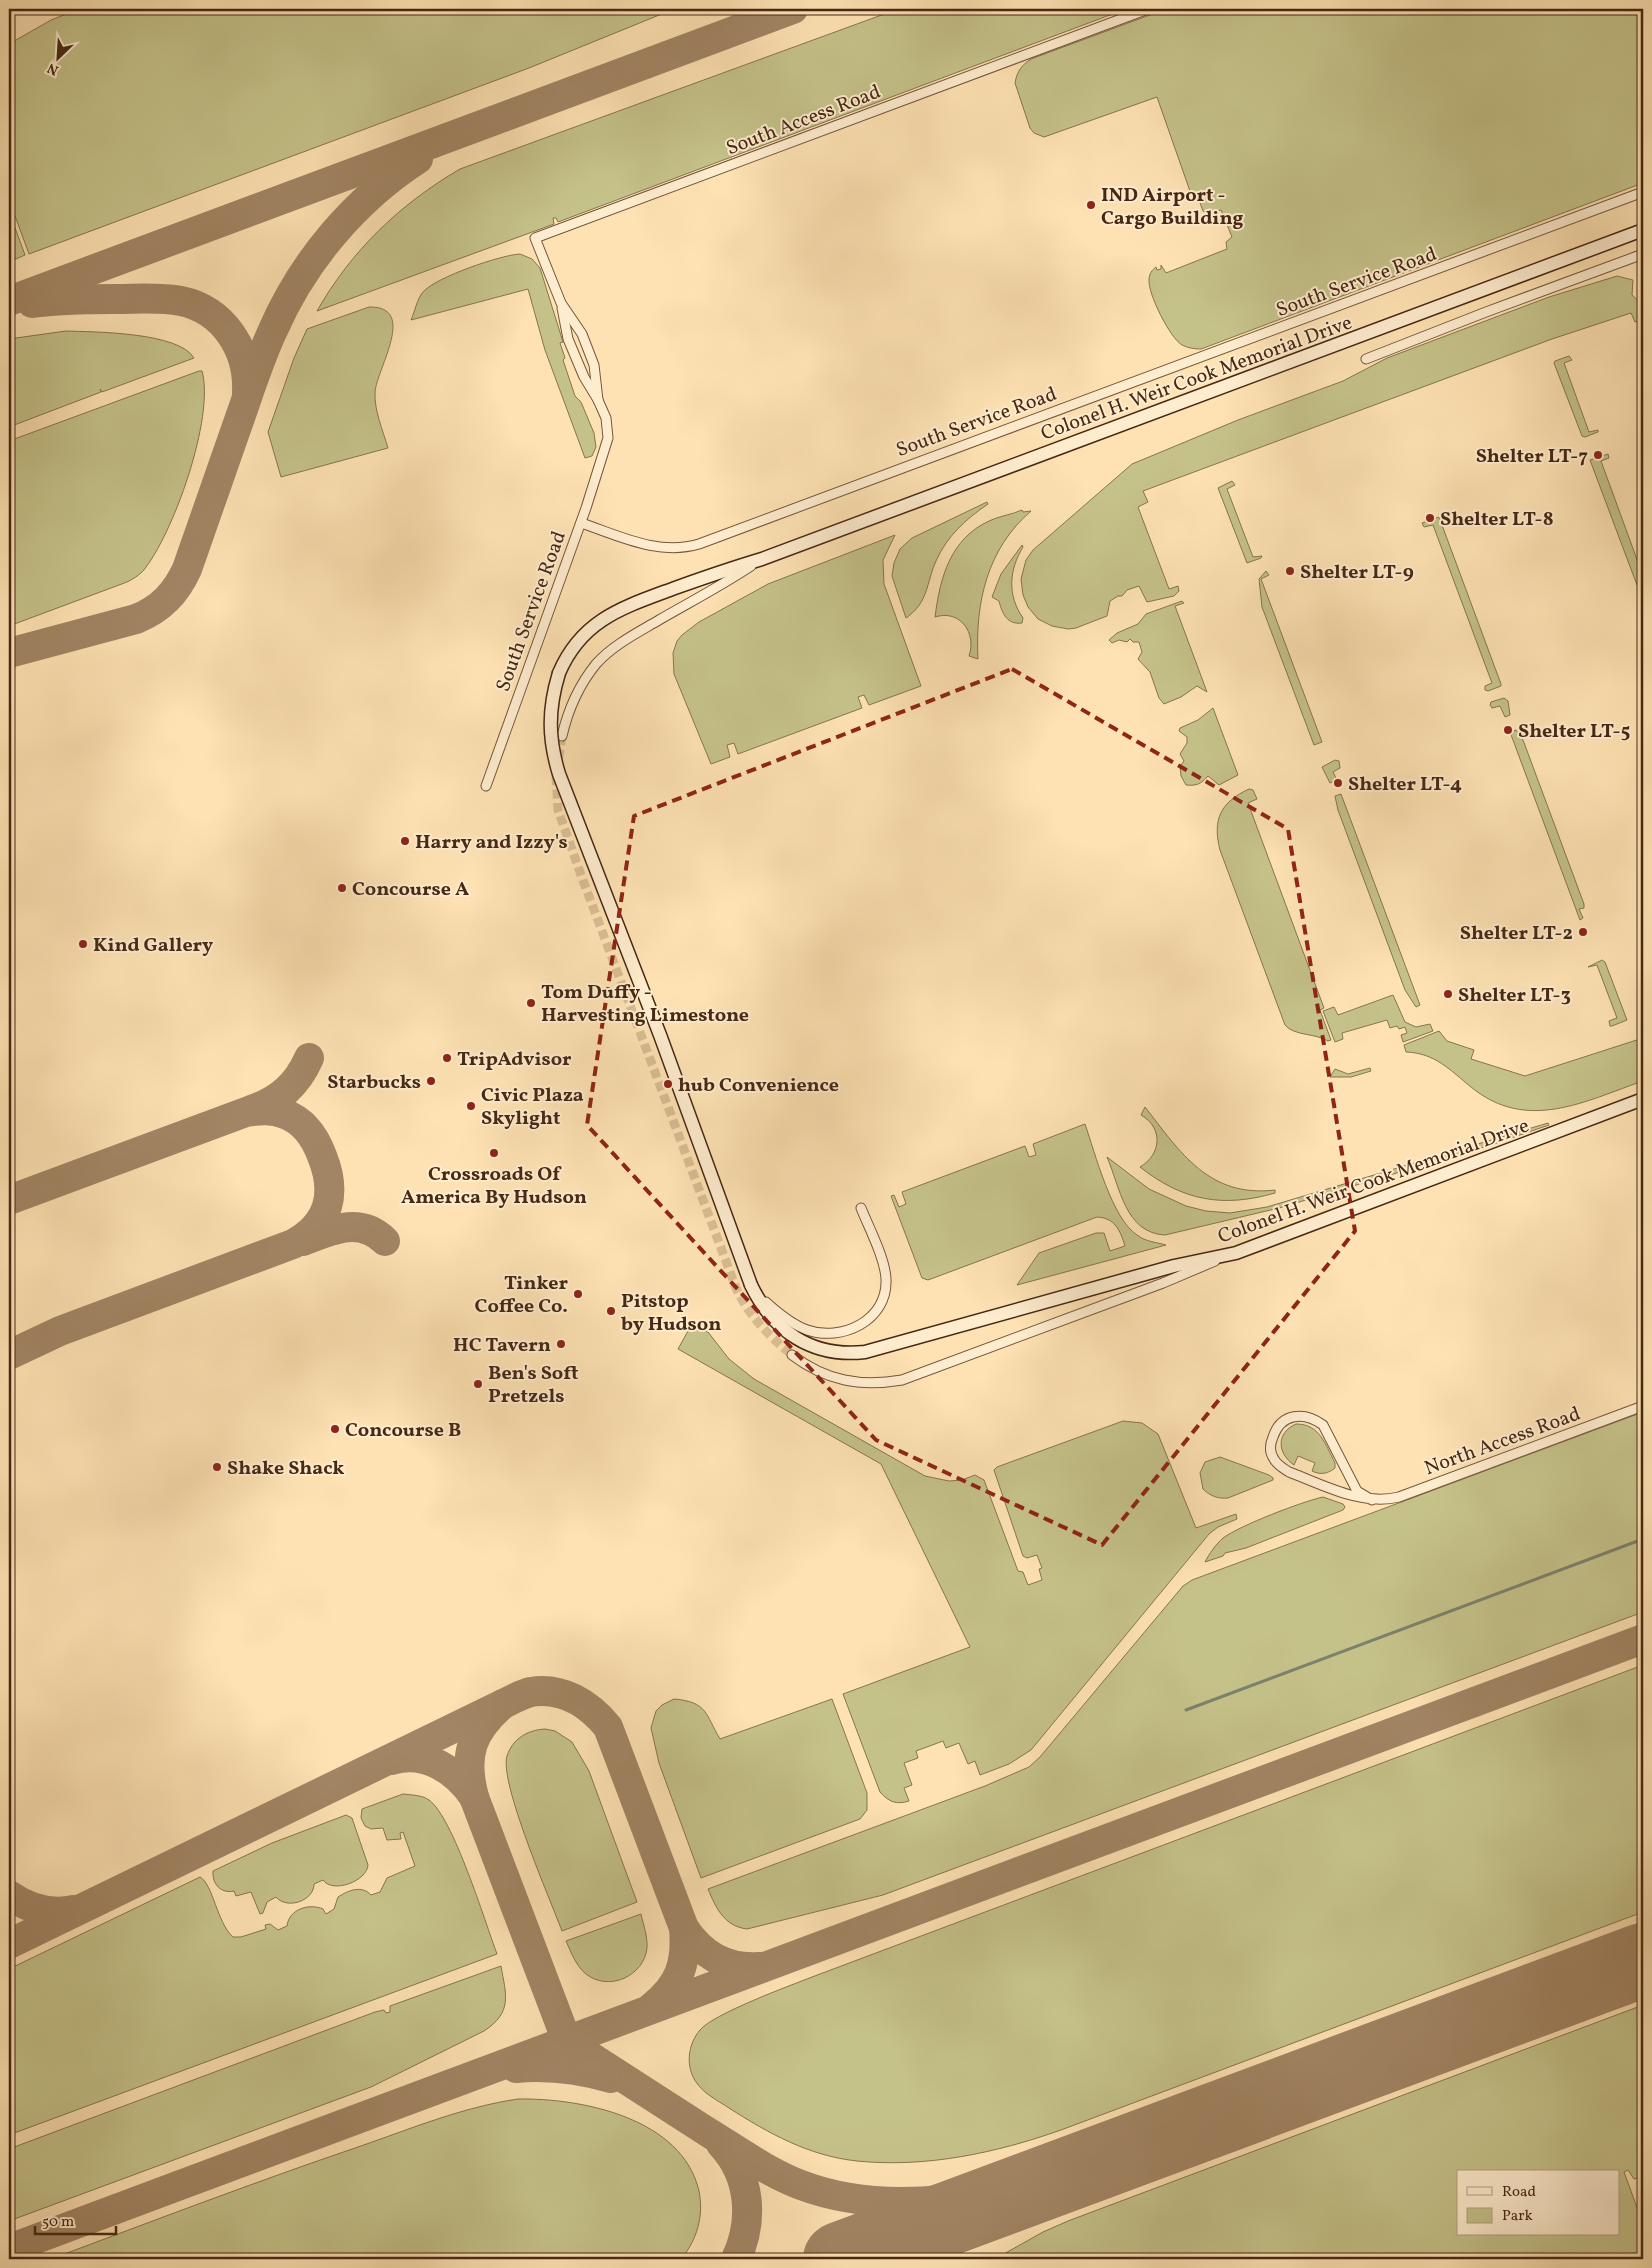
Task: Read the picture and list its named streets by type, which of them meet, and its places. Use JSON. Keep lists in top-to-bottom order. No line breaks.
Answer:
{"streets":{"street":["South Access Road","South Service Road","Colonel H. Weir Cook Memorial Drive","North Access Road"]},"crossings":[["South Access Road","South Service Road"]],"places":["IND Airport - Cargo Building","Shelter LT-7","Shelter LT-8","Shelter LT-9","Shelter LT-5","Shelter LT-4","Harry and Izzy's","Concourse A","Shelter LT-2","Kind Gallery","Shelter LT-3","Tom Duffy - Harvesting Limestone","TripAdvisor","Starbucks","hub Convenience","Civic Plaza Skylight","Crossroads Of America By Hudson","Tinker Coffee Co.","Pitstop by Hudson","HC Tavern","Ben's Soft Pretzels","Concourse B","Shake Shack"],"legend":["Road","Park"],"scale_bar":"50 m","north":"bottom left"}
